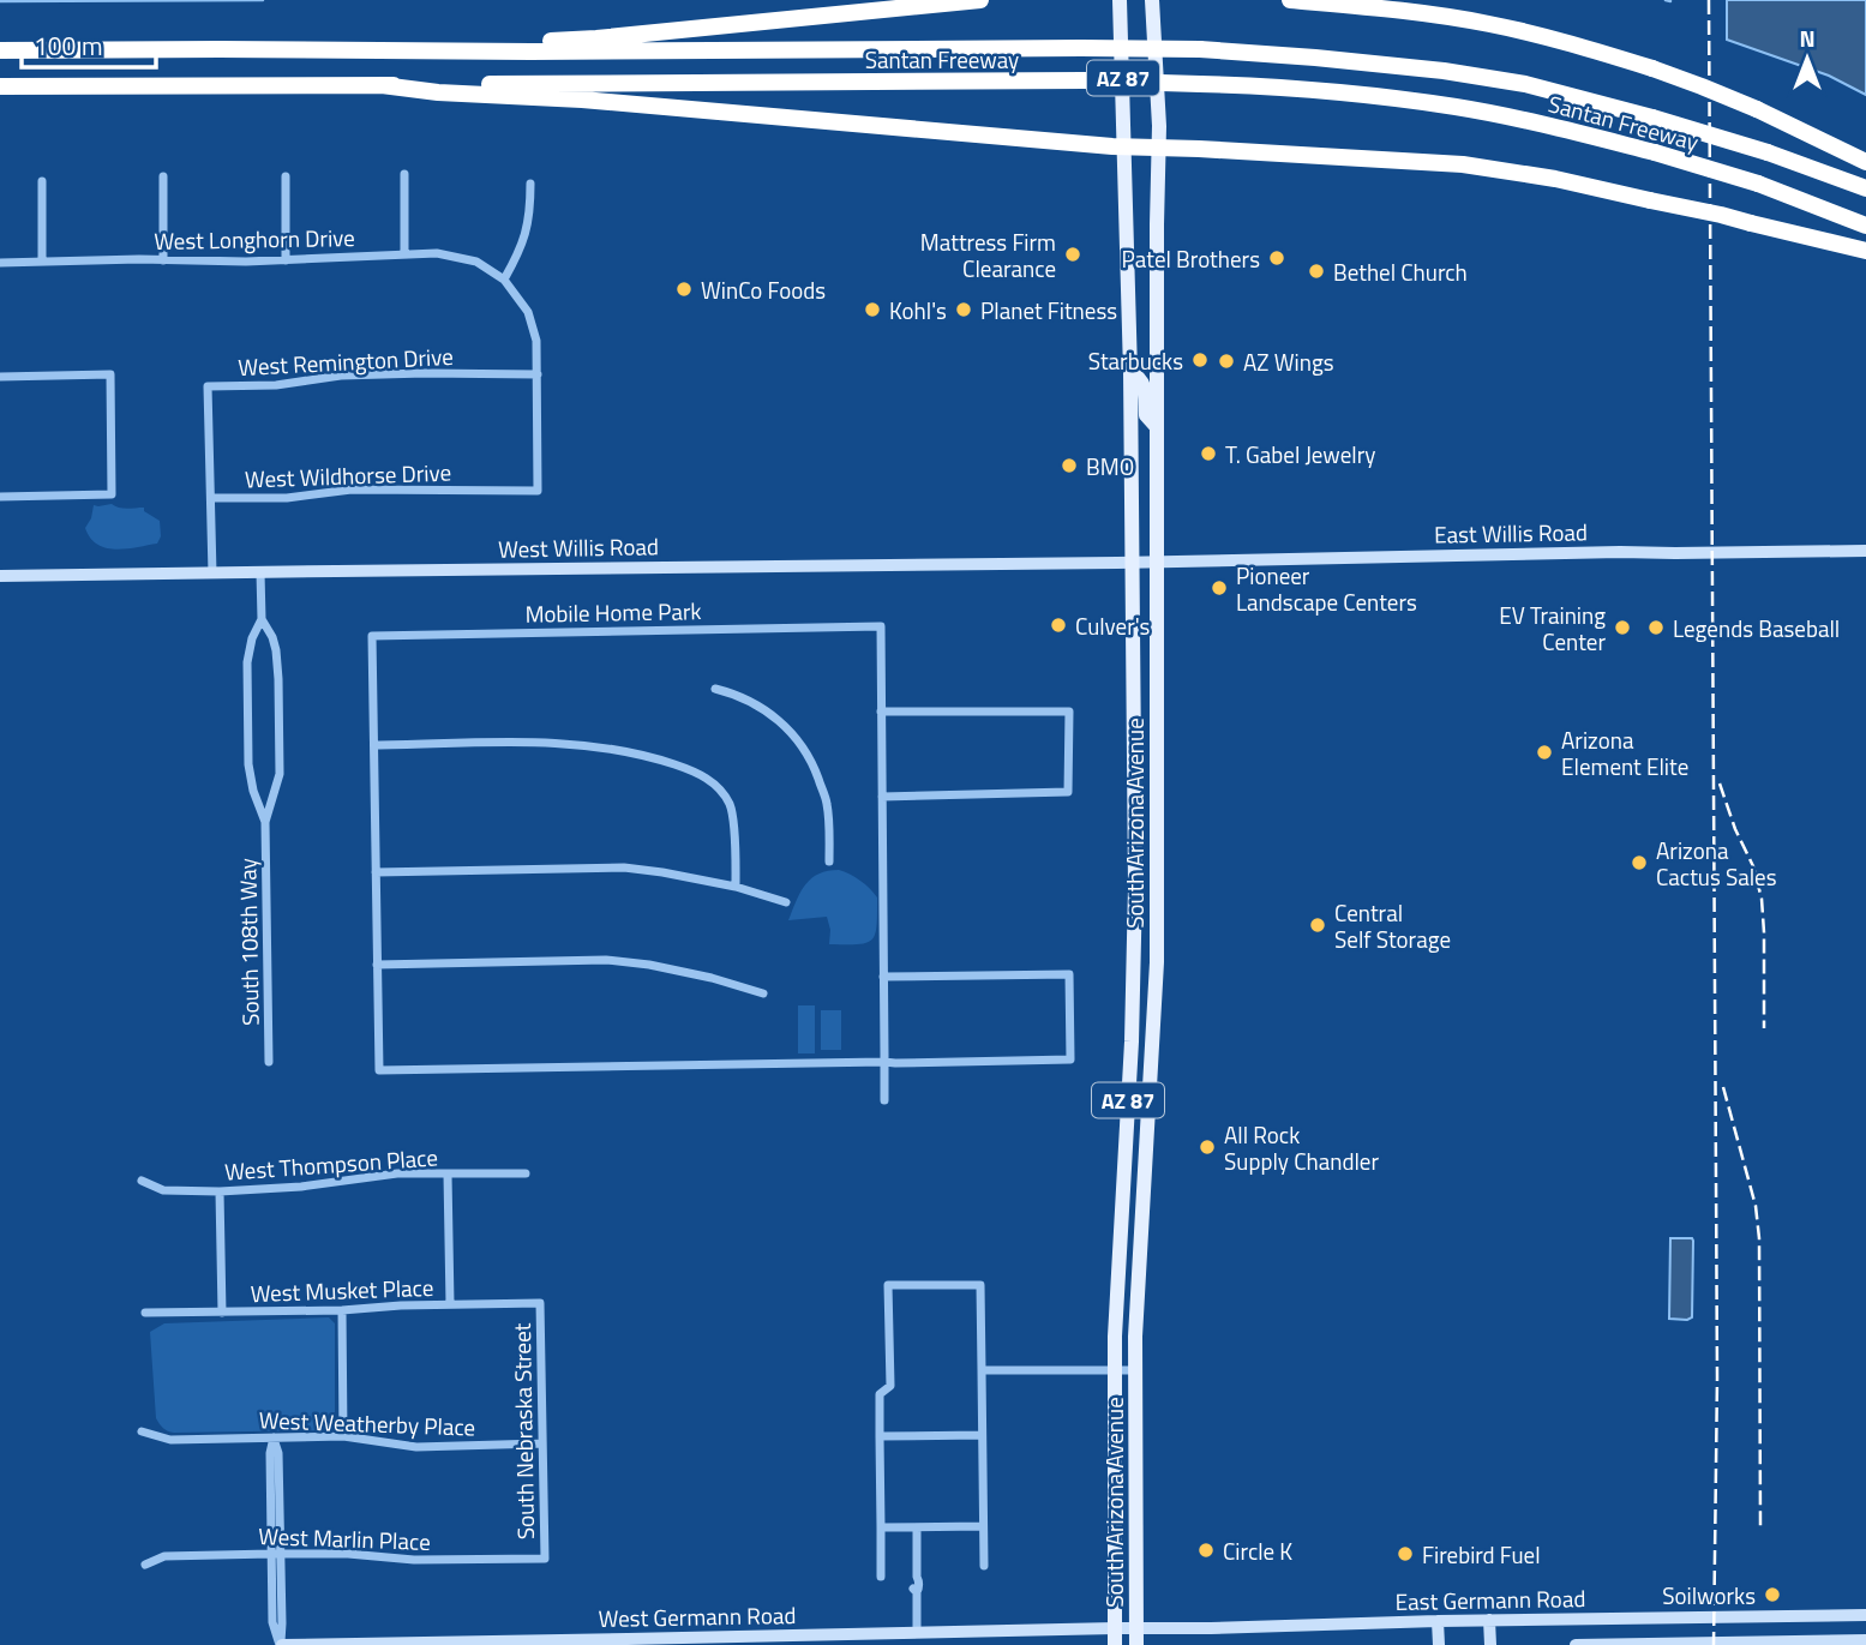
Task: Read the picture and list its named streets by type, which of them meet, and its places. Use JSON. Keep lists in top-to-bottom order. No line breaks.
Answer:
{"streets":{"highway":["Santan Freeway"],"main road":["AZ 87","East Willis Road","West Willis Road","South Arizona Avenue","East Germann Road","West Germann Road"],"street":["West Longhorn Drive","West Remington Drive","West Wildhorse Drive","Mobile Home Park","South 108th Way","West Thompson Place","West Musket Place","West Weatherby Place","South Nebraska Street","West Marlin Place"]},"crossings":[["West Remington Drive","West Wildhorse Drive"],["East Willis Road","West Willis Road"],["East Willis Road","South Arizona Avenue"],["West Willis Road","South Arizona Avenue"],["West Willis Road","South 108th Way"],["South Arizona Avenue","East Germann Road"],["South Arizona Avenue","West Germann Road"],["West Musket Place","South Nebraska Street"],["West Weatherby Place","South Nebraska Street"],["South Nebraska Street","West Marlin Place"],["East Germann Road","West Germann Road"]],"places":["Mattress Firm Clearance","Patel Brothers","Bethel Church","WinCo Foods","Kohl's","Planet Fitness","Starbucks","AZ Wings","T. Gabel Jewelry","BMO","Pioneer Landscape Centers","Culver's","EV Training Center","Legends Baseball","Arizona Element Elite","Arizona Cactus Sales","Central Self Storage","All Rock Supply Chandler","Circle K","Firebird Fuel","Soilworks"],"scale_bar":"100 m","north":"top"}
